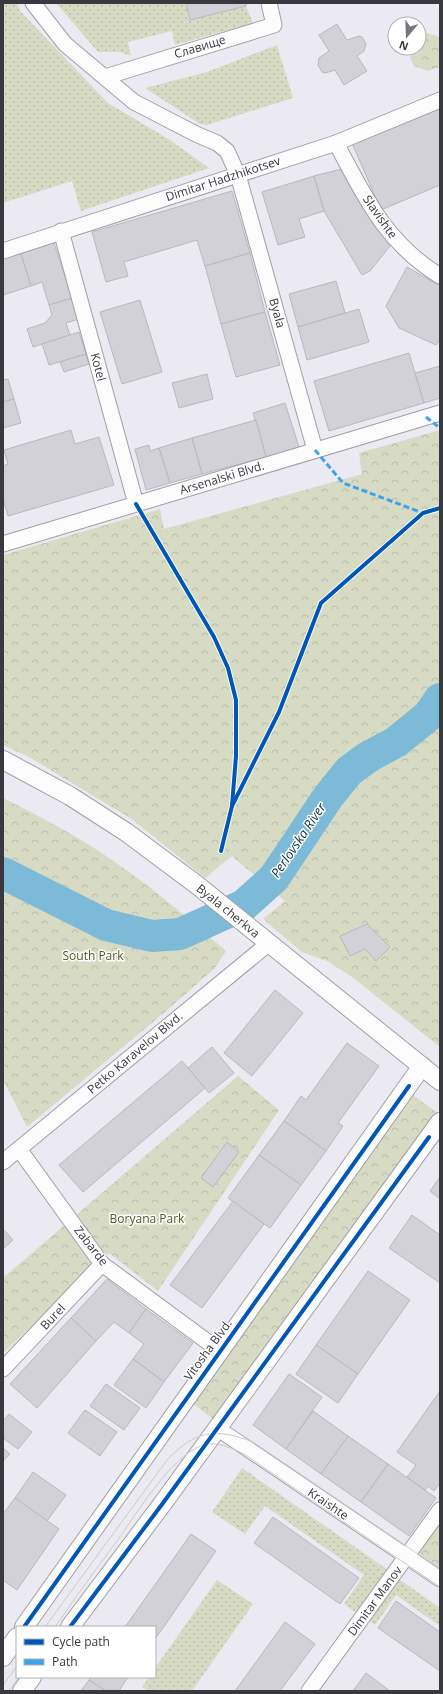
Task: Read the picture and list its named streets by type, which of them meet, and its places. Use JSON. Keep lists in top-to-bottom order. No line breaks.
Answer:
{"streets":{"street":["Славище","Dimitar Hadzhikotsev","Slavishte","Byala","Kotel","Arsenalski Blvd.","Byala cherkva","Petko Karavelov Blvd.","Zabarde","Burel","Vitosha Blvd.","Kraishte","Dimitar Manov"]},"crossings":[["Dimitar Hadzhikotsev","Slavishte"],["Dimitar Hadzhikotsev","Byala"],["Dimitar Hadzhikotsev","Kotel"],["Byala","Arsenalski Blvd."],["Kotel","Arsenalski Blvd."],["Byala cherkva","Petko Karavelov Blvd."],["Byala cherkva","Vitosha Blvd."],["Petko Karavelov Blvd.","Zabarde"],["Zabarde","Burel"],["Zabarde","Vitosha Blvd."],["Kraishte","Dimitar Manov"]],"water":["Perlovska River"],"parks":["South Park","Boryana Park"],"legend":["Cycle path","Path"],"north":"bottom"}
